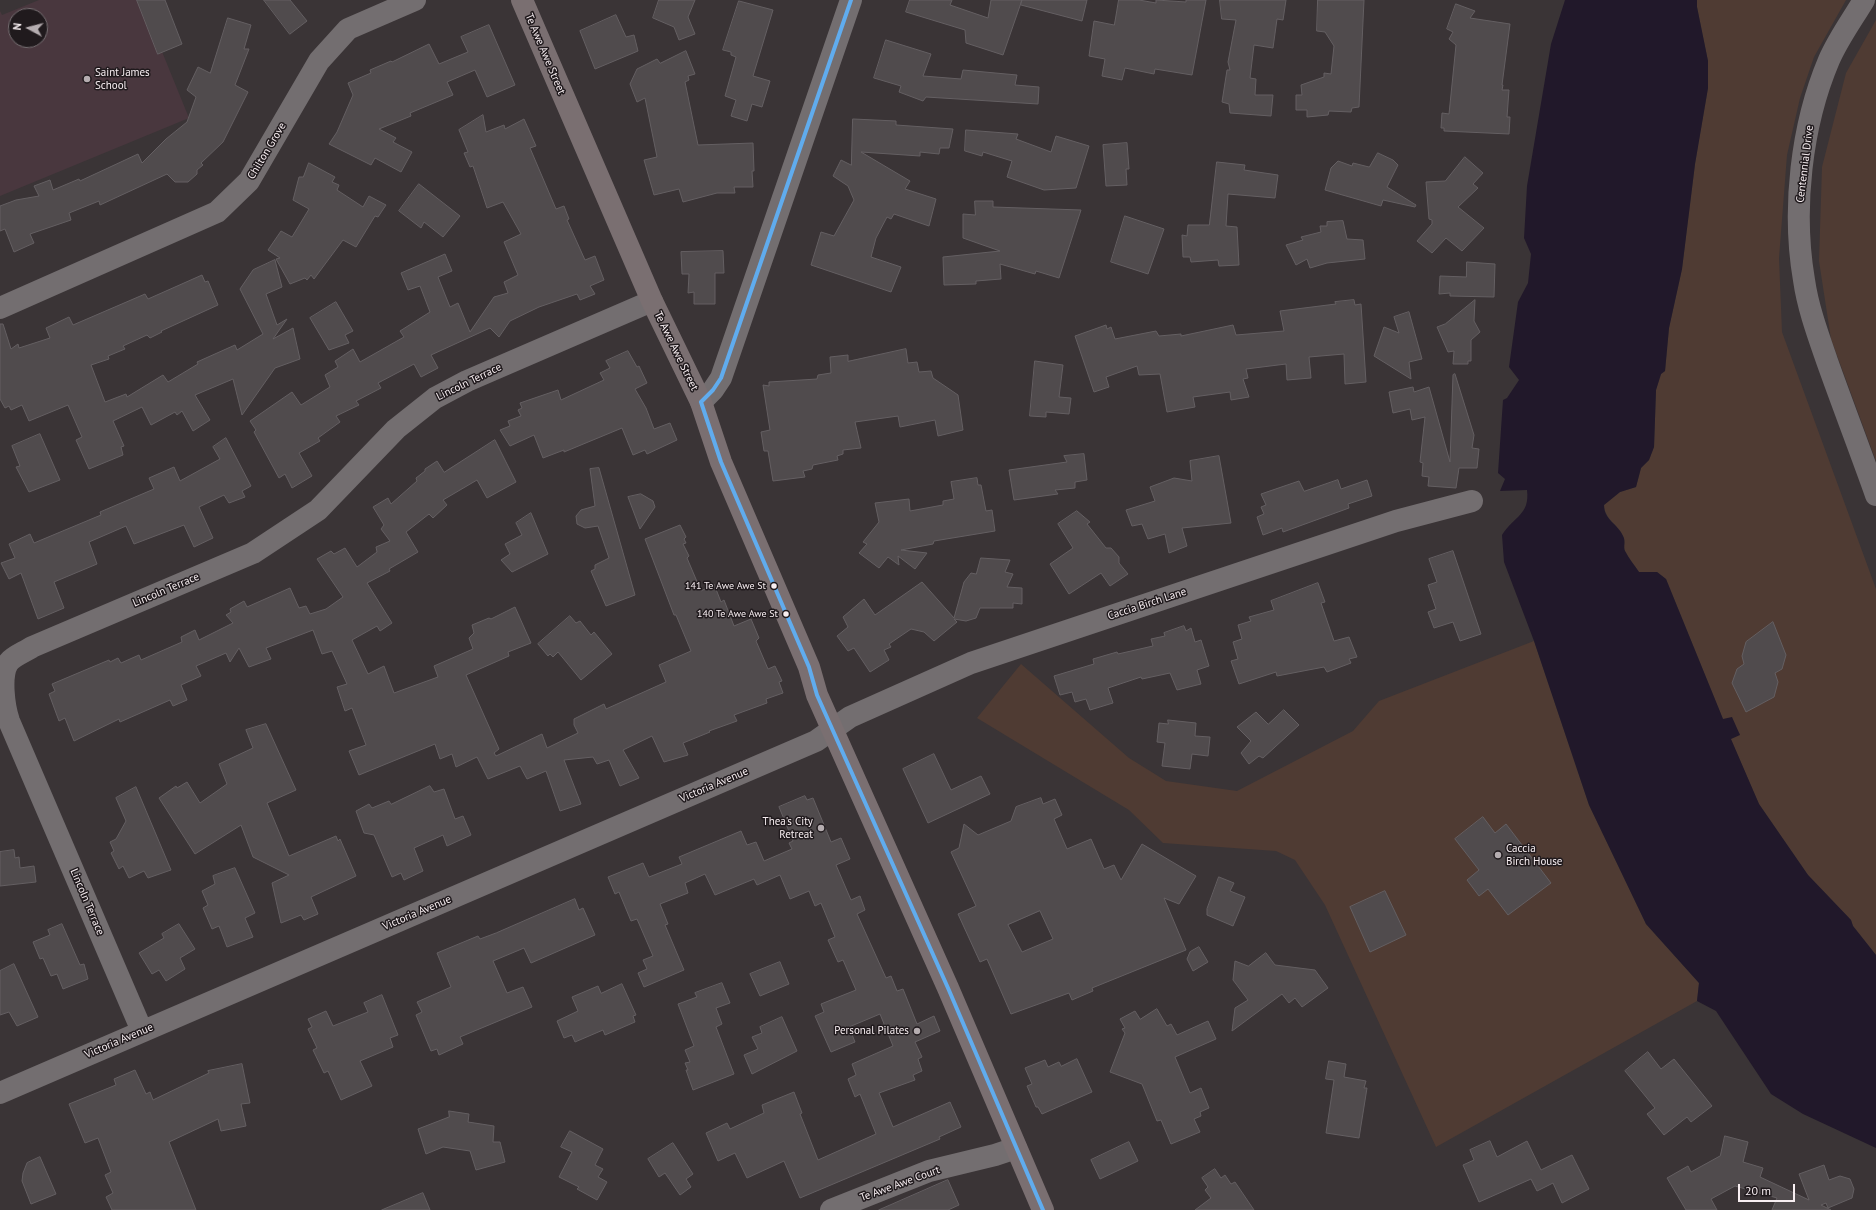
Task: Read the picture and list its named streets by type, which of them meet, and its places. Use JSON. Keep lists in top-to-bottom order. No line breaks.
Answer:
{"streets":{"main road":["Te Awe Awe Street"],"street":["Chilton Grove","Centennial Drive","Lincoln Terrace","Caccia Birch Lane","Victoria Avenue","Te Awe Awe Court"]},"crossings":[["Te Awe Awe Street","Lincoln Terrace"],["Te Awe Awe Street","Caccia Birch Lane"],["Te Awe Awe Street","Victoria Avenue"],["Te Awe Awe Street","Te Awe Awe Court"],["Lincoln Terrace","Victoria Avenue"],["Caccia Birch Lane","Victoria Avenue"]],"places":["Saint James School","141 Te Awe Awe St","140 Te Awe Awe St","Thea's City Retreat","Caccia Birch House","Personal Pilates"],"scale_bar":"20 m","north":"left"}
